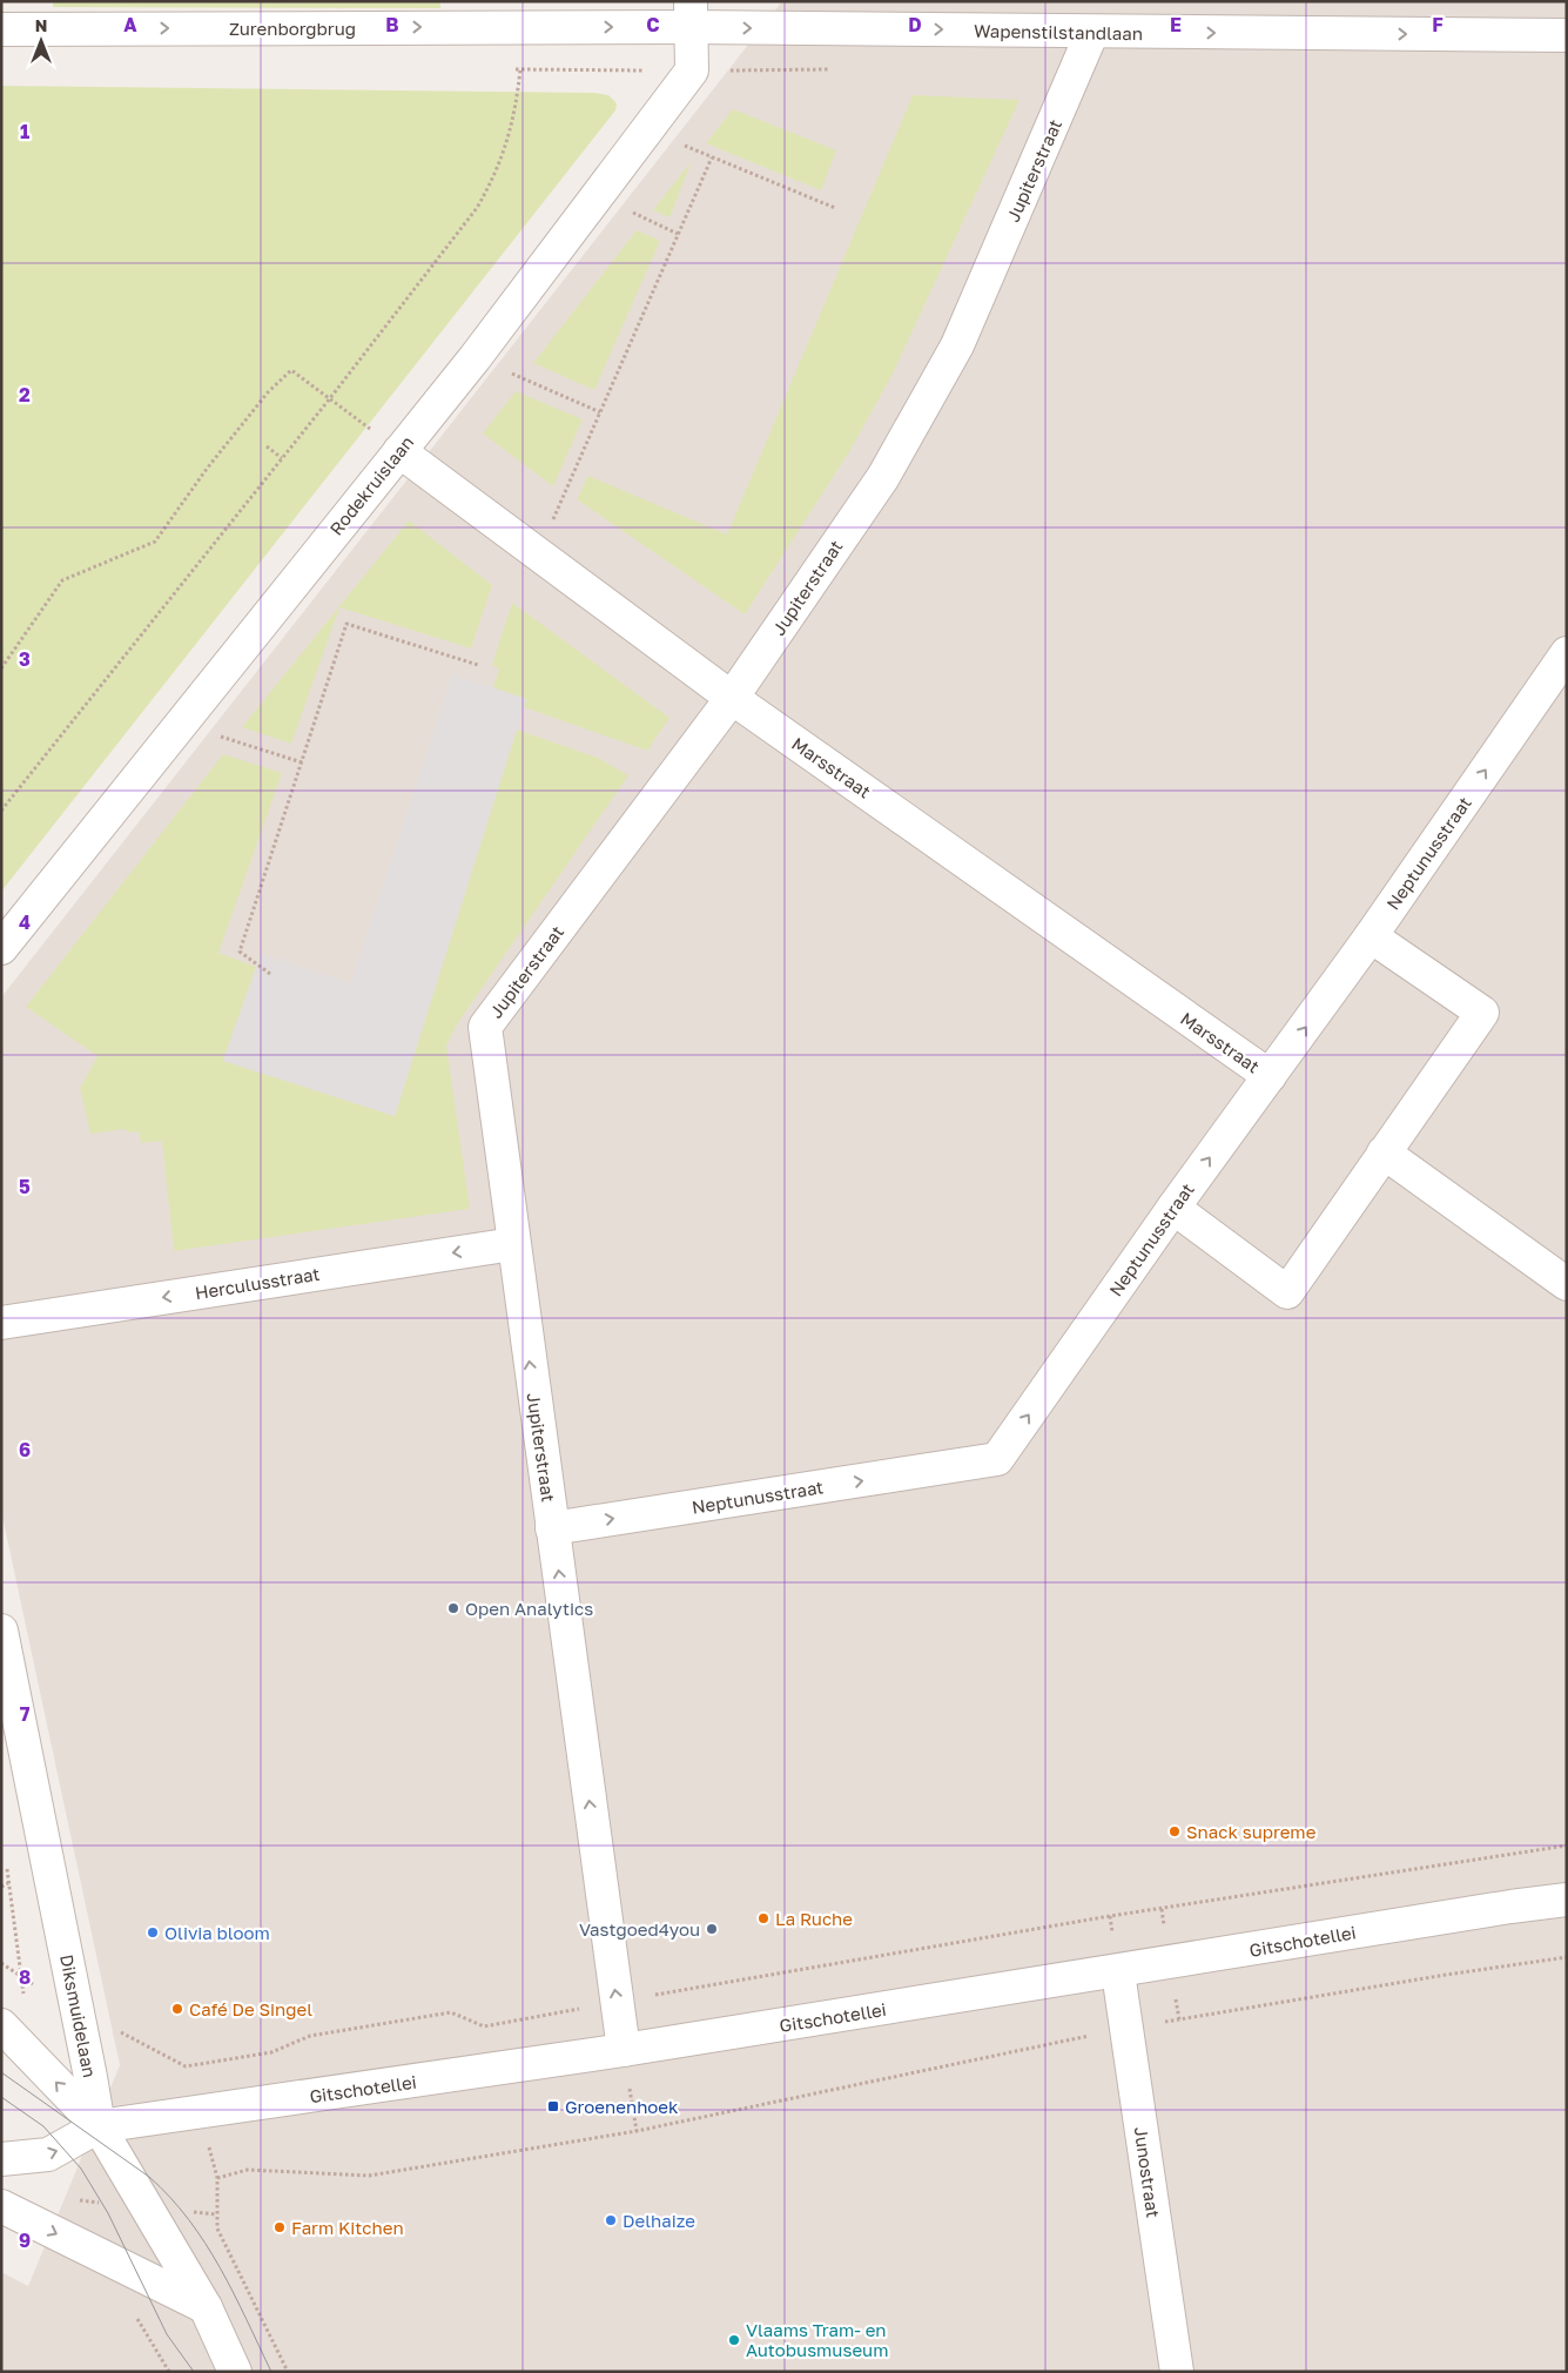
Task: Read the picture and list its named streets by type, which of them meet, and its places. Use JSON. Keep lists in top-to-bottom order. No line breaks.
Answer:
{"streets":{"street":["Zurenborgbrug","Wapenstilstandlaan","Jupiterstraat","Rodekruislaan","Marsstraat","Neptunusstraat","Herculusstraat","Gitschotellei","Diksmuidelaan","Junostraat"]},"crossings":[["Zurenborgbrug","Wapenstilstandlaan"],["Wapenstilstandlaan","Jupiterstraat"],["Jupiterstraat","Marsstraat"],["Jupiterstraat","Neptunusstraat"],["Jupiterstraat","Herculusstraat"],["Jupiterstraat","Gitschotellei"],["Rodekruislaan","Marsstraat"],["Marsstraat","Neptunusstraat"],["Gitschotellei","Diksmuidelaan"],["Gitschotellei","Junostraat"]],"one_way":["Zurenborgbrug","Wapenstilstandlaan","Neptunusstraat","Herculusstraat"],"places":{"other":["Open Analytics","Snack supreme","La Ruche","Vastgoed4you","Olivia bloom","Café De Singel","Delhaize","Farm Kitchen","Vlaams Tram- en Autobusmuseum"],"transit":["Groenenhoek"]},"north":"top","grid":{"columns":["A","B","C","D","E","F"],"rows":["1","2","3","4","5","6","7","8","9"]}}
